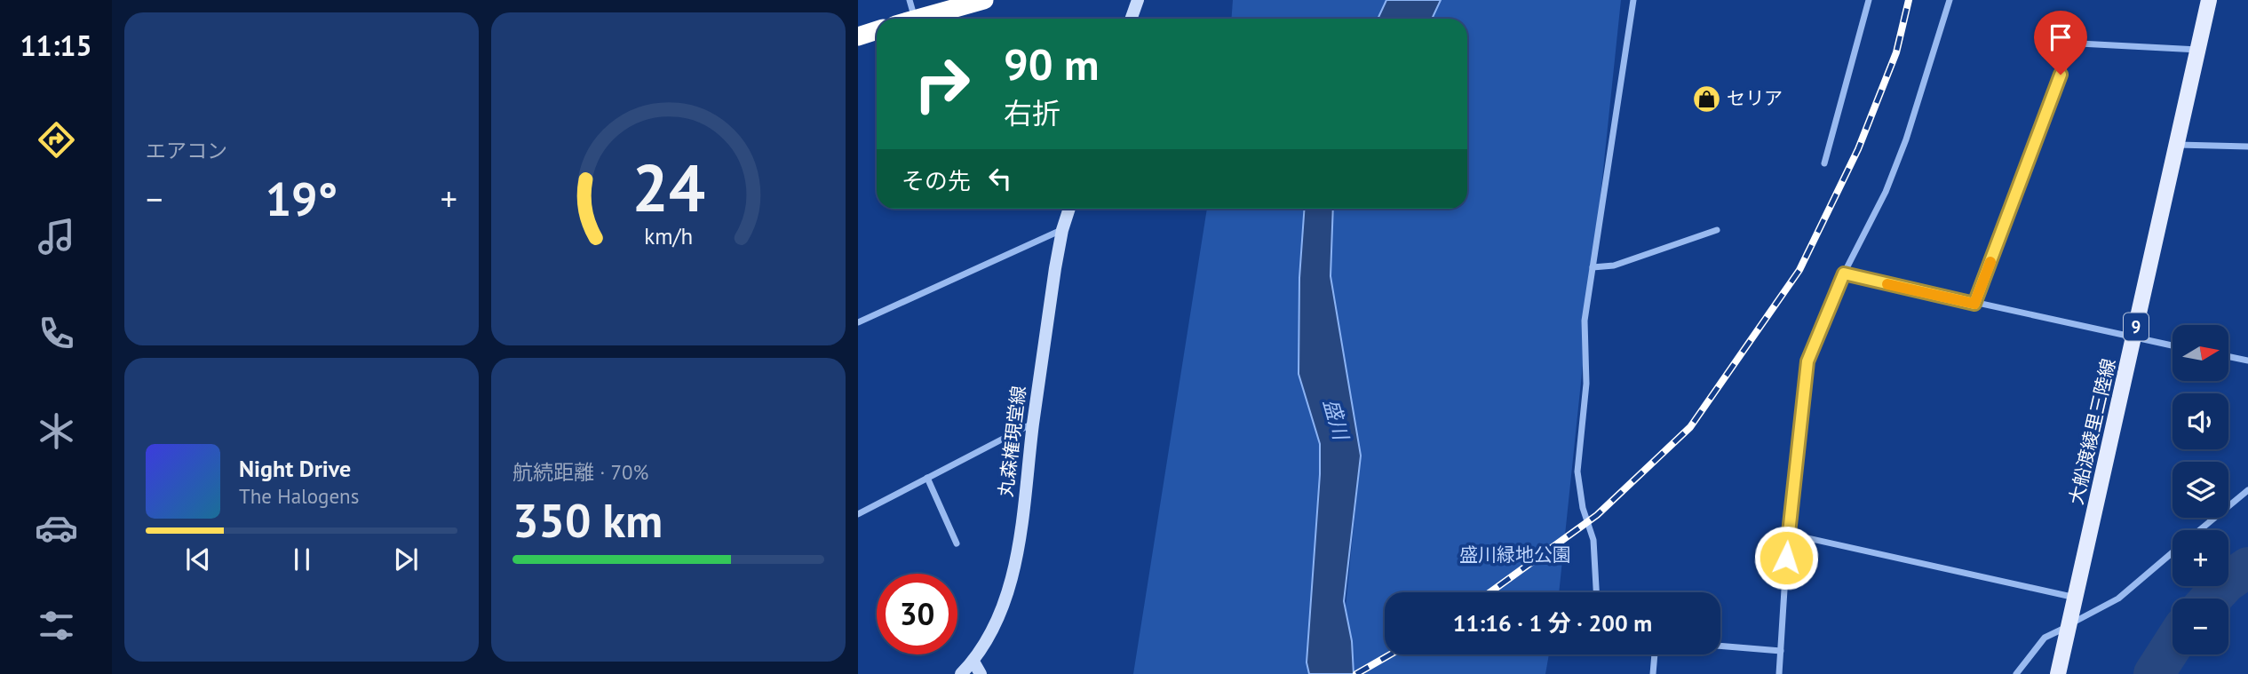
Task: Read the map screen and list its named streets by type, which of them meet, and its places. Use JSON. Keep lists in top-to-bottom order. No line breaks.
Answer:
{"streets":{"main road":["9","大船渡綾里三陸線","丸森権現堂線"]},"water":["盛川"],"parks":["盛川緑地公園"],"places":{"shop":["セリア"]},"north":"right","page":{"tabs":"11:15","tile":["エアコン",["航続距離 · 70%","350 km"]],"turn":["90 m","右折"],"then":"その先","heat":["−","19°","+"],"map_buttons":["+","−"],"song":["Night Drive","The Halogens"],"limit":"30","trip":"11:16 · 1 分 · 200 m","gauge":["24","km/h"]}}
